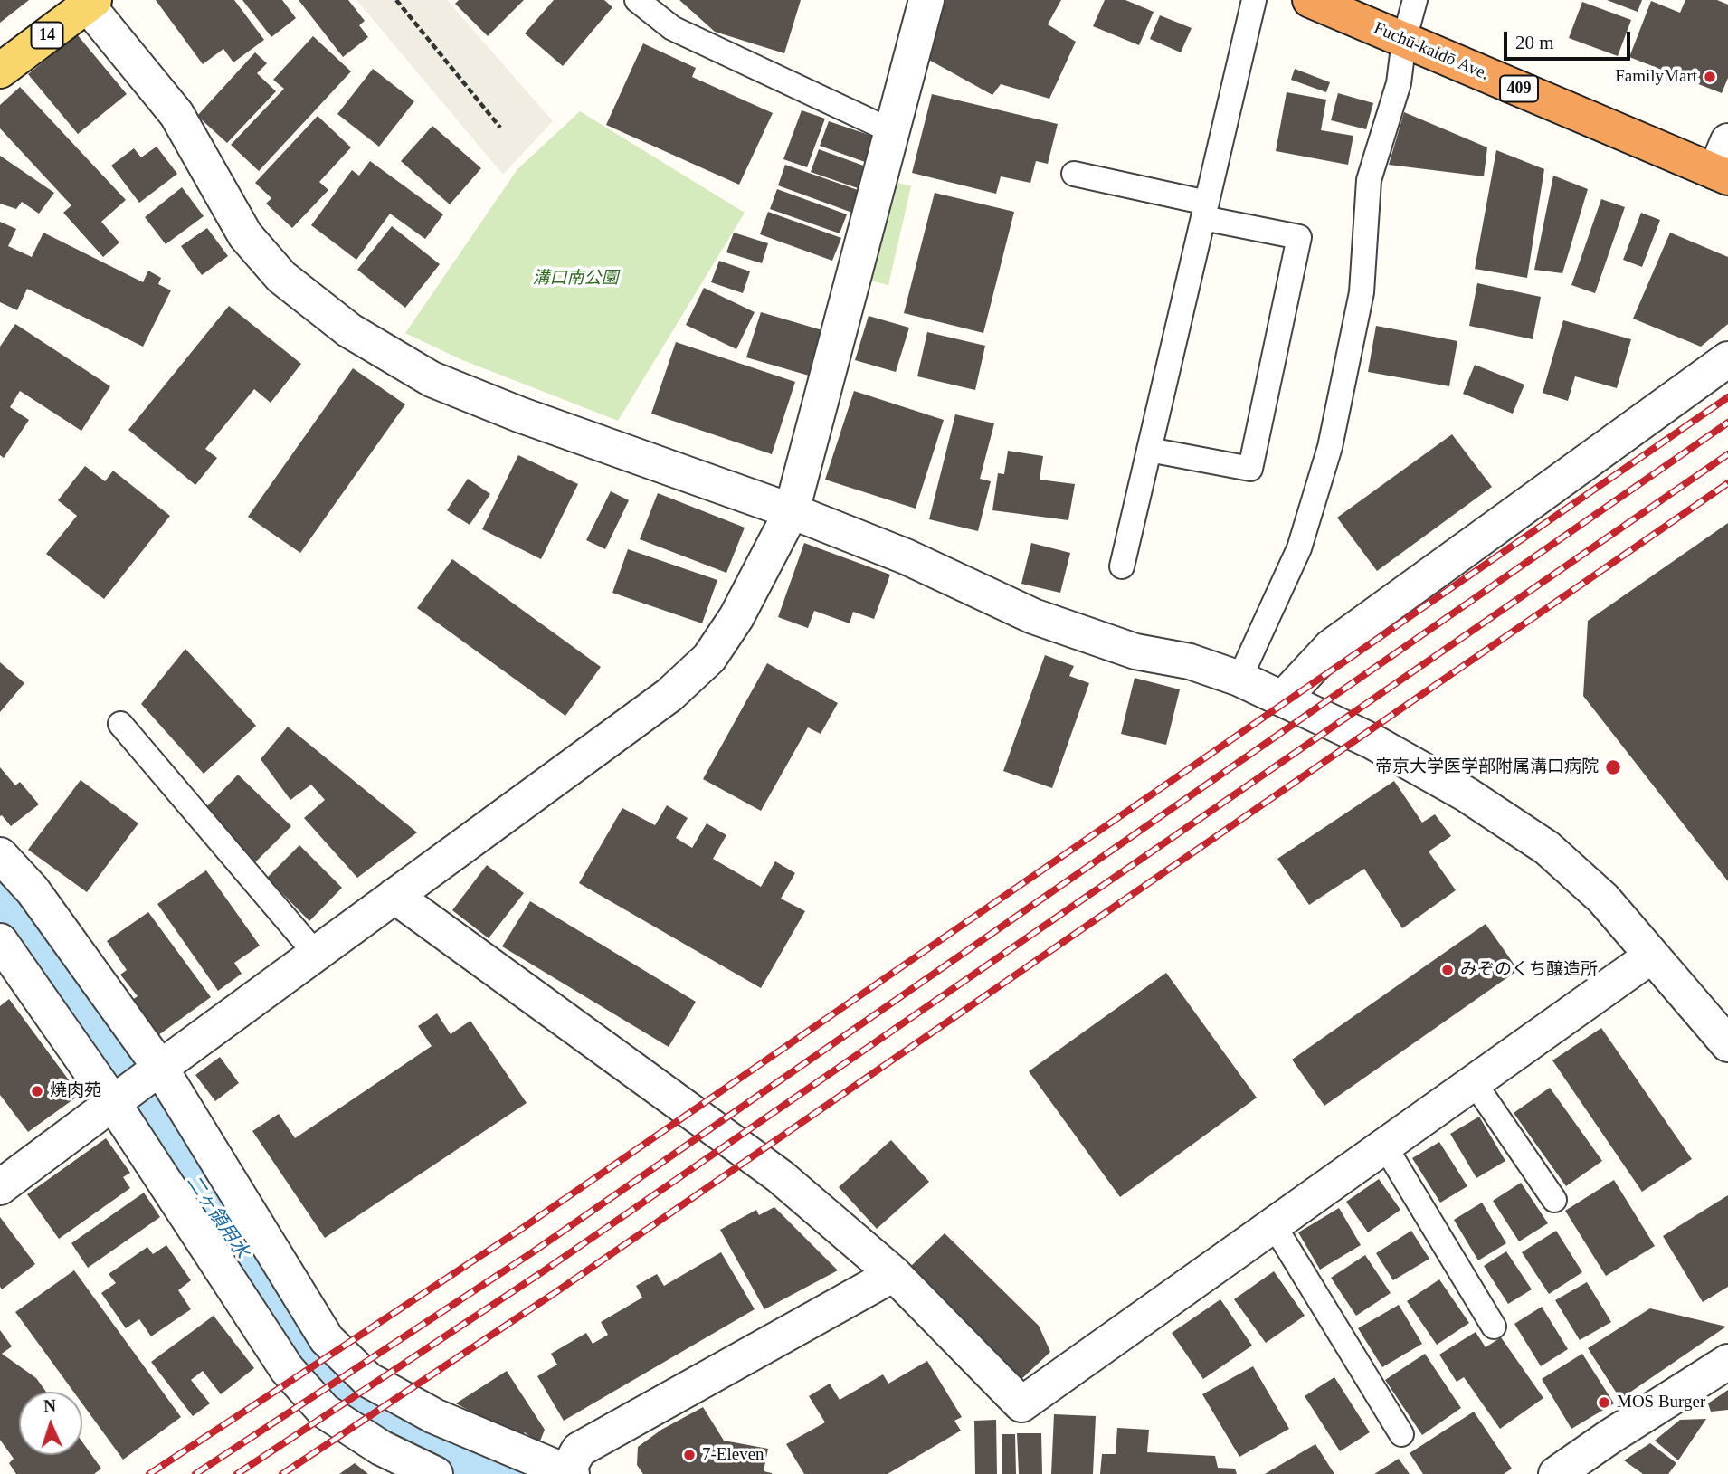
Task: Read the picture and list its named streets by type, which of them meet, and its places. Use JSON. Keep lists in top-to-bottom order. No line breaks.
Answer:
{"streets":{"highway":["Fuchū-kaidō Ave.","409"],"main road":["14"]},"water":["二ヶ領用水"],"parks":["溝口南公園"],"places":["FamilyMart","帝京大学医学部附属溝口病院","みぞのくち醸造所","焼肉苑","MOS Burger","7-Eleven"],"scale_bar":"20 m","north":"top"}
